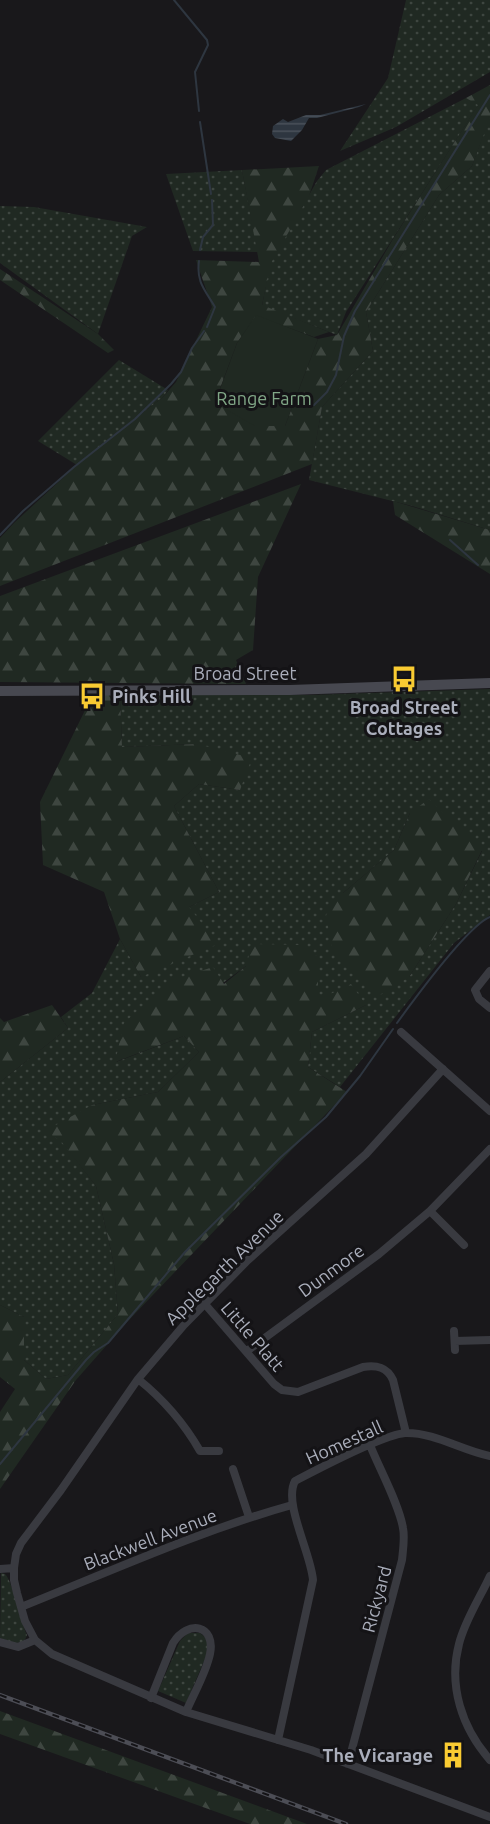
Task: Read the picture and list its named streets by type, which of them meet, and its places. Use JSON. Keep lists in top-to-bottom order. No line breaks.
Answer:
{"streets":{"street":["Broad Street","Applegarth Avenue","Dunmore","Little Platt","Homestall","Blackwell Avenue","Rickyard"]},"crossings":[["Applegarth Avenue","Little Platt"],["Applegarth Avenue","Blackwell Avenue"],["Dunmore","Little Platt"],["Little Platt","Homestall"],["Homestall","Blackwell Avenue"],["Homestall","Rickyard"]],"parks":["Range Farm"],"places":{"bus stop":["Broad Street Cottages","Pinks Hill"],"building":["The Vicarage"]}}
